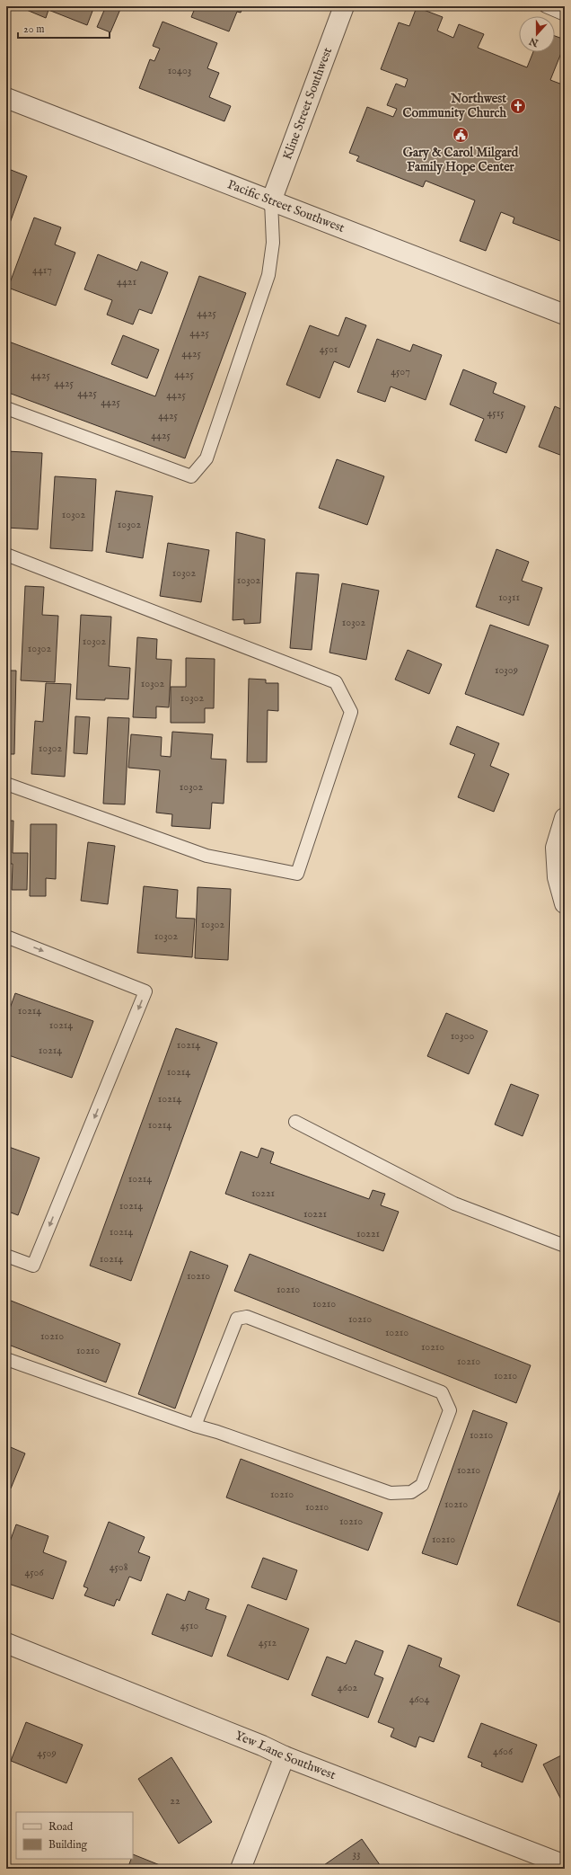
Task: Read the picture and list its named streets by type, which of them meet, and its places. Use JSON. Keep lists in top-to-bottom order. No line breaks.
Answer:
{"streets":{"street":["Kline Street Southwest","Pacific Street Southwest","Yew Lane Southwest"]},"crossings":[["Kline Street Southwest","Pacific Street Southwest"]],"places":{"church":["Northwest Community Church"],"public building":["Gary & Carol Milgard Family Hope Center"]},"house_numbers":["10403","4417","4421","4425","4425","4501","4425","4507","4425","4425","4425","4425","4425","4425","4515","4425","4425","10302","10302","10302","10302","10311","10302","10302","10302","10309","10302","10302","10302","10302","10302","10302","10214","10214","10300","10214","10214","10214","10214","10214","10214","10221","10214","10221","10214","10221","10214","10210","10210","10210","10210","10210","10210","10210","10210","10210","10210","10210","10210","10210","10210","10210","10210","10210","4508","4506","4510","4512","4602","4604","4606","4509","22","33"],"legend":["Road","Building"],"scale_bar":"20 m","north":"bottom"}
